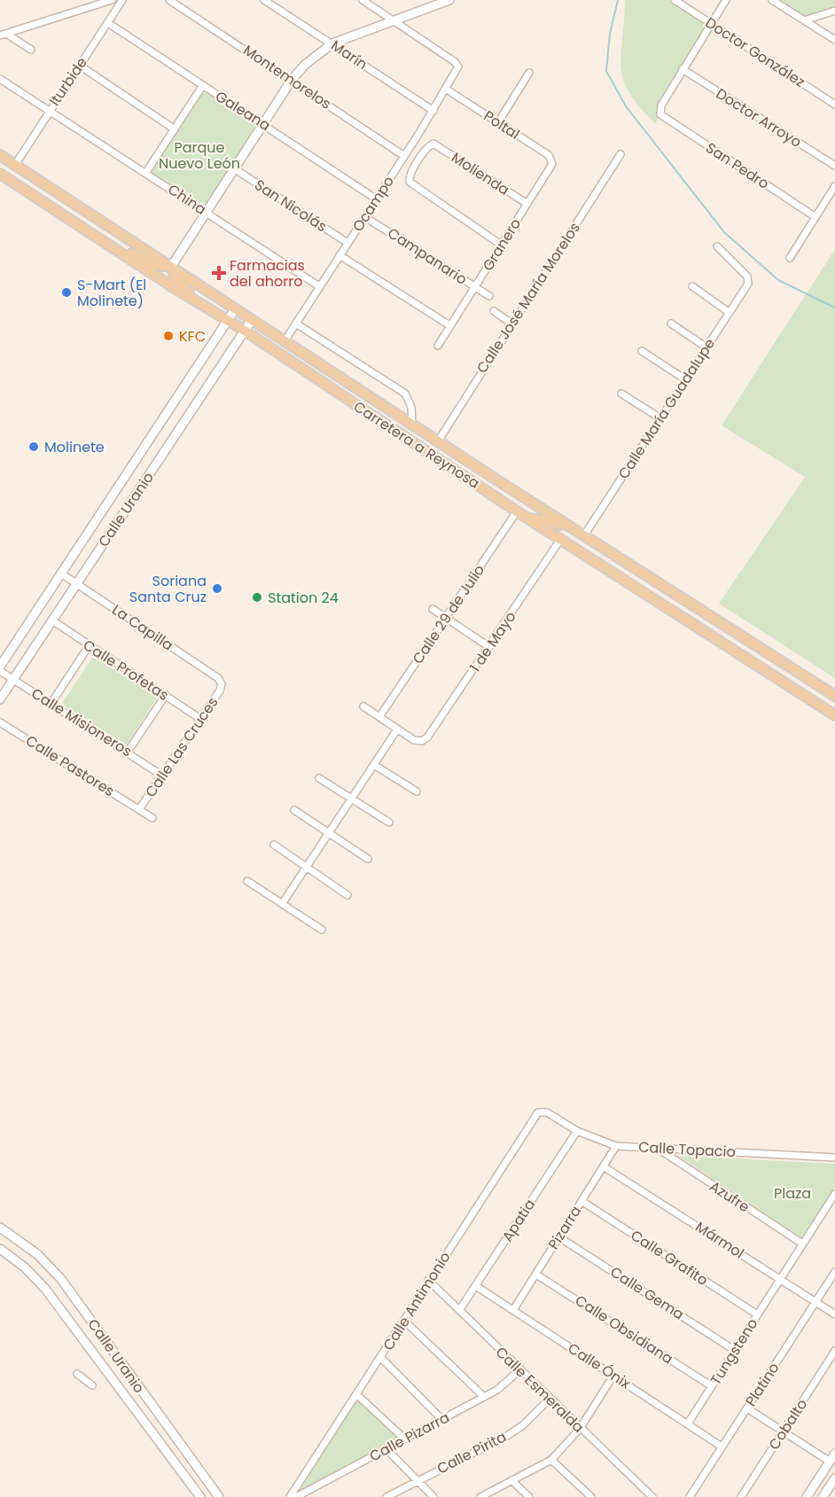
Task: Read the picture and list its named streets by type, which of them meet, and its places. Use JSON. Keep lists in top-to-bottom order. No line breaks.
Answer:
{"streets":{"main road":["Carretera a Reynosa"],"street":["Doctor González","Marín","Montemorelos","Iturbide","Galeana","Doctor Arroyo","Poltal","San Pedro","Molienda","China","Ocampo","San Nicolás","Granero","Campanario","Calle José María Morelos","Calle María Guadalupe","Calle Uranio","Calle 29 de Julio","La Capilla","1 de Mayo","Calle Profetas","Calle Misioneros","Calle Las Cruces","Calle Pastores","Calle Topacio","Azufre","Apatia","Pizarra","Mármol","Calle Grafito","Calle Gema","Calle Antimonio","Calle Obsidiana","Tungsteno","Calle Ónix","Platino","Calle Esmeralda","Cobalto","Calle Pizarra","Calle Pirita"]},"crossings":[["Marín","Ocampo"],["Montemorelos","Ocampo"],["Iturbide","Galeana"],["Iturbide","China"],["Iturbide","Carretera a Reynosa"],["Galeana","Ocampo"],["Doctor Arroyo","San Pedro"],["Poltal","Ocampo"],["Poltal","Granero"],["Molienda","Granero"],["China","Ocampo"],["Ocampo","San Nicolás"],["Ocampo","Campanario"],["Ocampo","Carretera a Reynosa"],["Granero","Campanario"],["Calle José María Morelos","Carretera a Reynosa"],["Calle María Guadalupe","Carretera a Reynosa"],["Carretera a Reynosa","Calle Uranio"],["Carretera a Reynosa","Calle 29 de Julio"],["Carretera a Reynosa","1 de Mayo"],["Calle Uranio","La Capilla"],["Calle Uranio","Calle Profetas"],["Calle Uranio","Calle Misioneros"],["La Capilla","Calle Las Cruces"],["Calle Profetas","Calle Las Cruces"],["Calle Misioneros","Calle Las Cruces"],["Calle Las Cruces","Calle Pastores"],["Calle Topacio","Azufre"],["Calle Topacio","Apatia"],["Calle Topacio","Pizarra"],["Calle Topacio","Calle Antimonio"],["Azufre","Tungsteno"],["Apatia","Calle Ónix"],["Apatia","Calle Esmeralda"],["Pizarra","Mármol"],["Pizarra","Calle Grafito"],["Pizarra","Calle Gema"],["Pizarra","Calle Obsidiana"],["Pizarra","Calle Ónix"],["Mármol","Tungsteno"],["Mármol","Platino"],["Calle Grafito","Tungsteno"],["Calle Gema","Tungsteno"],["Calle Antimonio","Calle Esmeralda"],["Calle Obsidiana","Tungsteno"],["Tungsteno","Calle Ónix"],["Calle Ónix","Platino"],["Calle Esmeralda","Calle Pizarra"],["Calle Esmeralda","Calle Pirita"]],"parks":["Parque Nuevo León","Plaza"],"places":{"health":["Farmacias del ahorro"],"other":["S-Mart (El Molinete)","KFC","Molinete","Soriana Santa Cruz","Station 24"]}}
